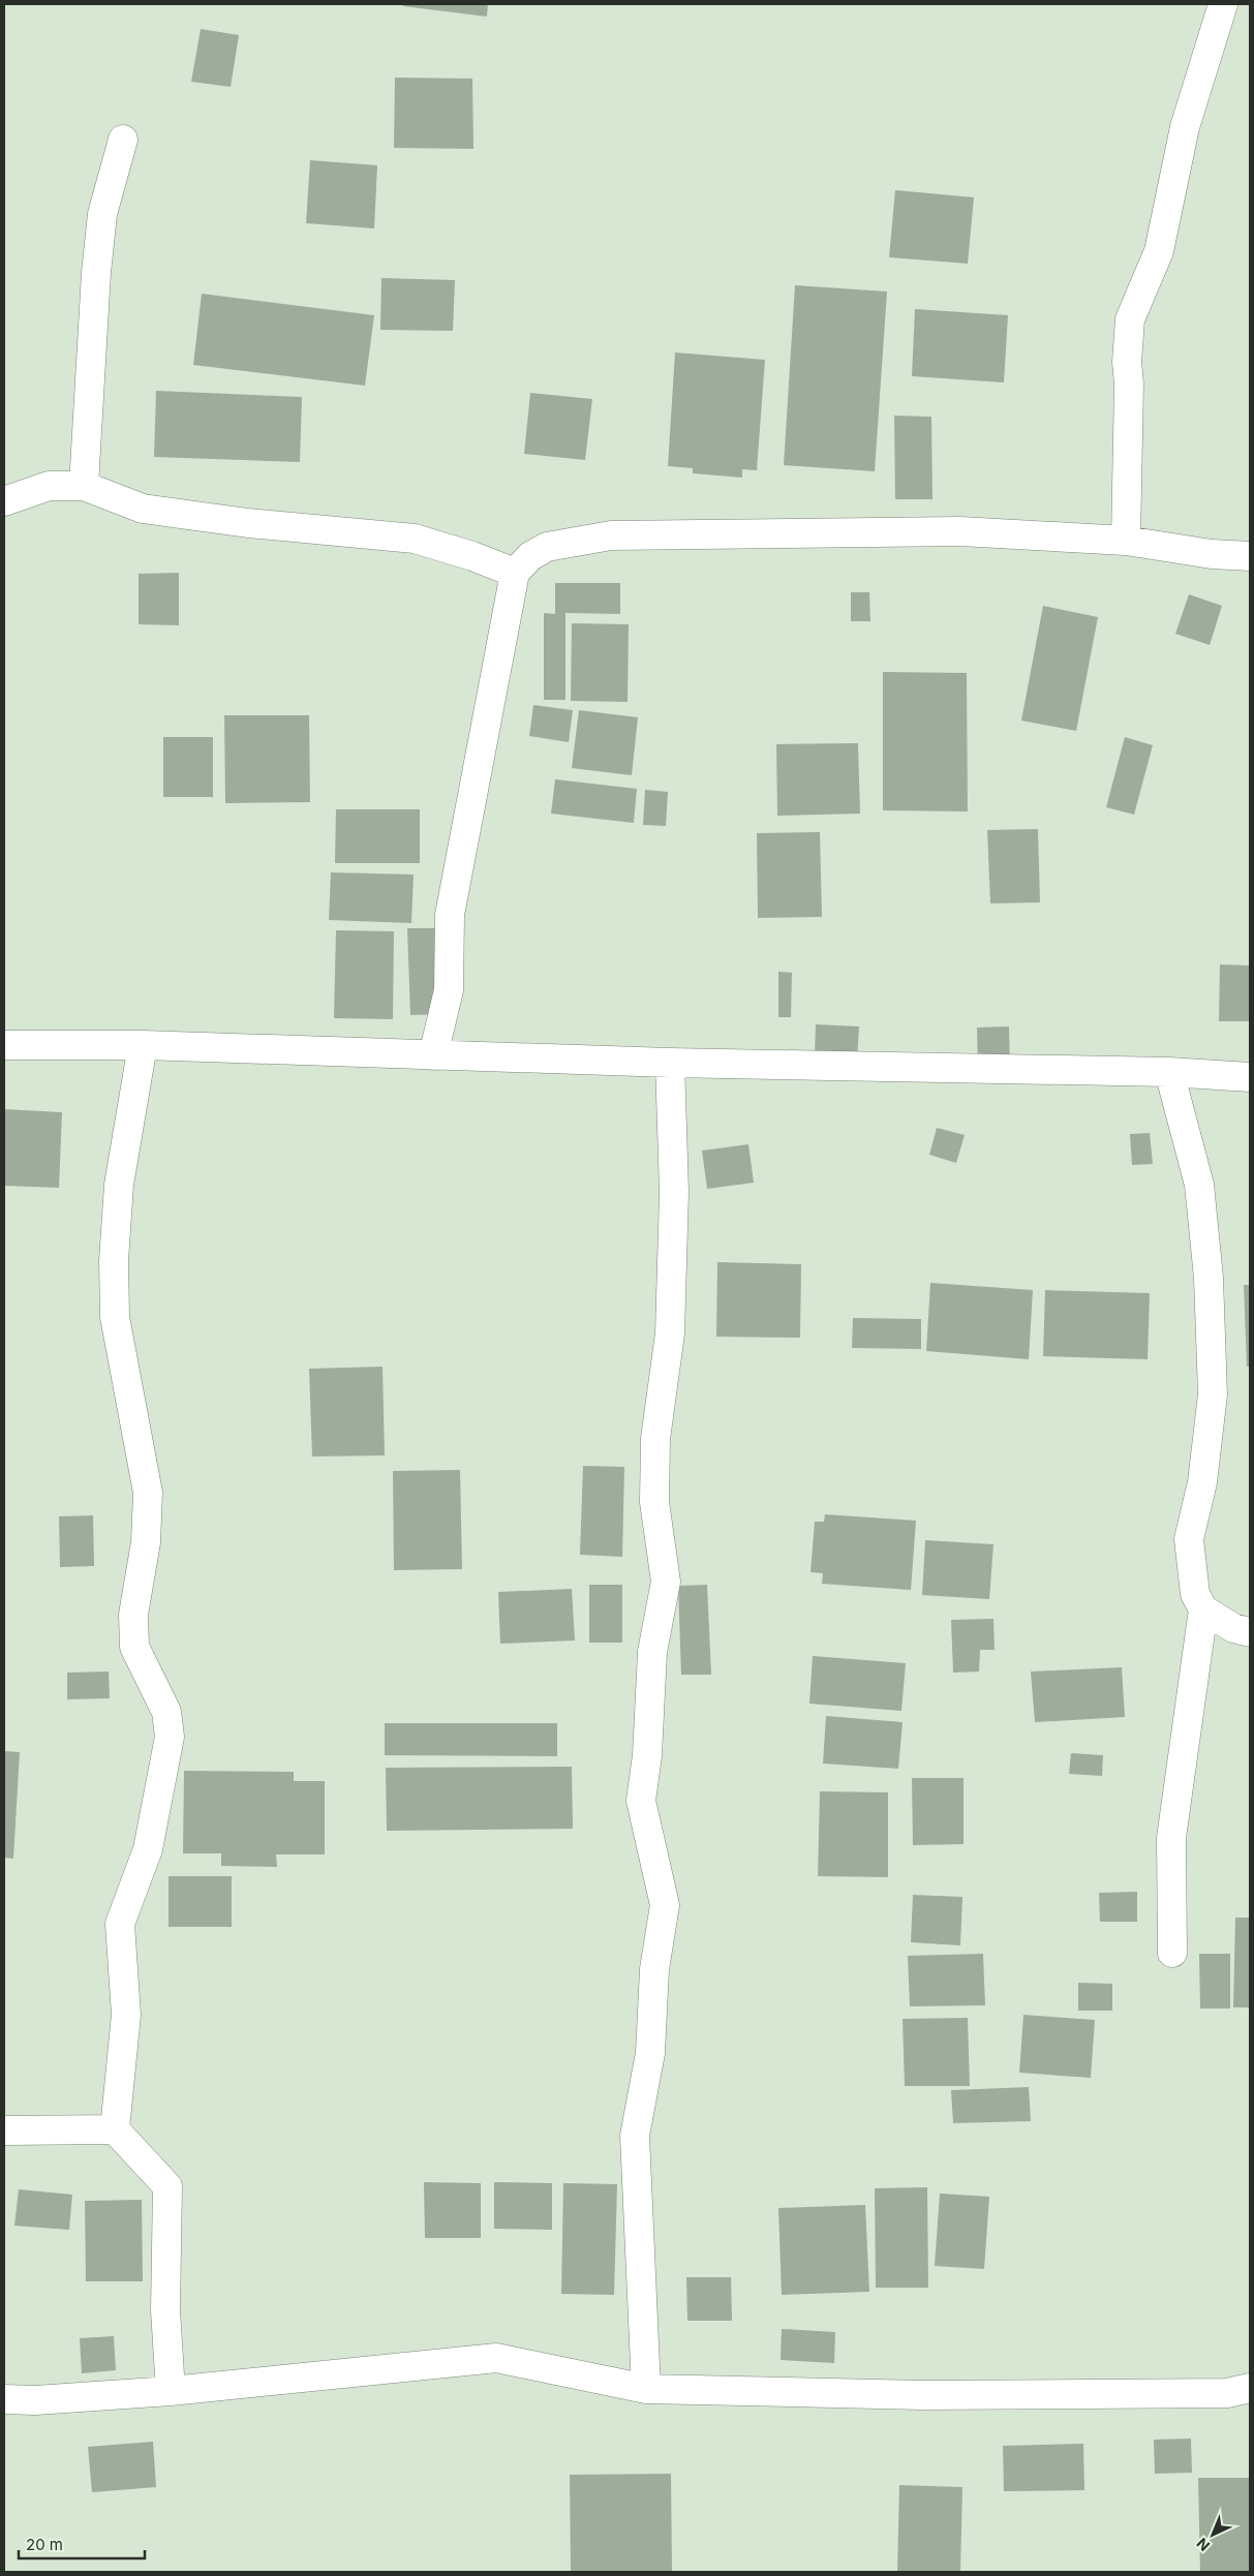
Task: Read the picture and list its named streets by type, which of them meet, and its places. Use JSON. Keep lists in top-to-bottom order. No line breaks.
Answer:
{"scale_bar":"20 m","north":"bottom left"}
